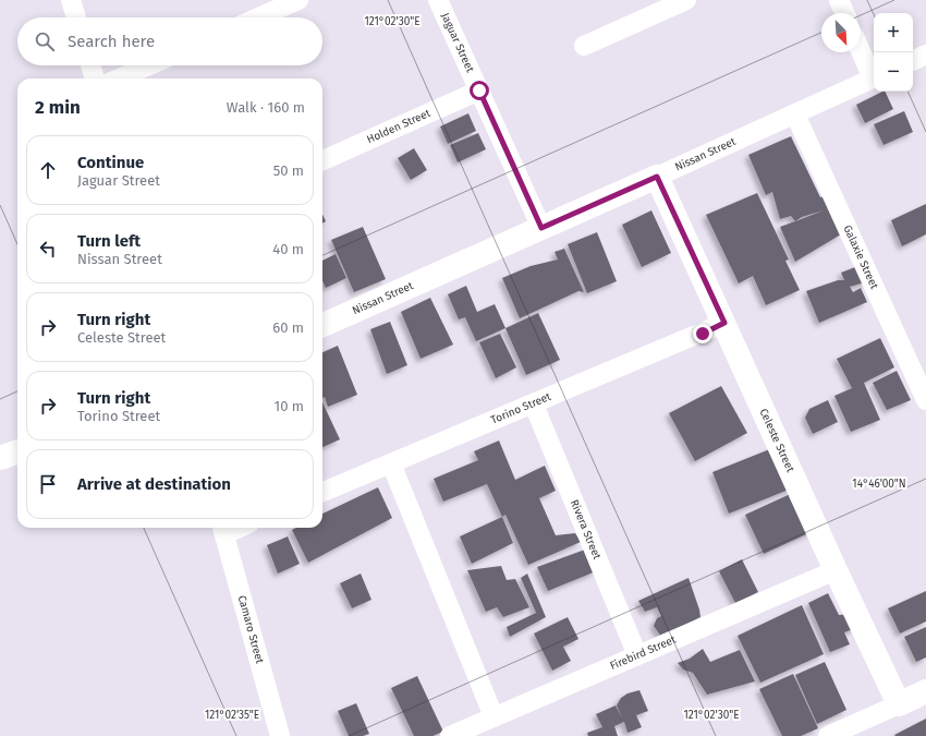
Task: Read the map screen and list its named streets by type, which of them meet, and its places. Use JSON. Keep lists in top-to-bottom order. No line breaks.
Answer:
{"streets":{"street":["Jaguar Street","Holden Street","Nissan Street","Galaxie Street","Torino Street","Celeste Street","Rivera Street","Camaro Street","Firebird Street"]},"crossings":[["Jaguar Street","Holden Street"],["Jaguar Street","Nissan Street"],["Nissan Street","Galaxie Street"],["Nissan Street","Celeste Street"],["Torino Street","Celeste Street"],["Torino Street","Rivera Street"],["Celeste Street","Firebird Street"],["Rivera Street","Firebird Street"]],"north":"bottom right","page":{"map_buttons":["+","−"],"search":"Search here","heading":["2 min","Walk · 160 m"],"list":[["Continue","Jaguar Street","50 m"],["Turn left","Nissan Street","40 m"],["Turn right","Celeste Street","60 m"],["Turn right","Torino Street","10 m"],"Arrive at destination"]},"coordinates":["121°02'30\"E","14°46'00\"N","121°02'35\"E"]}
